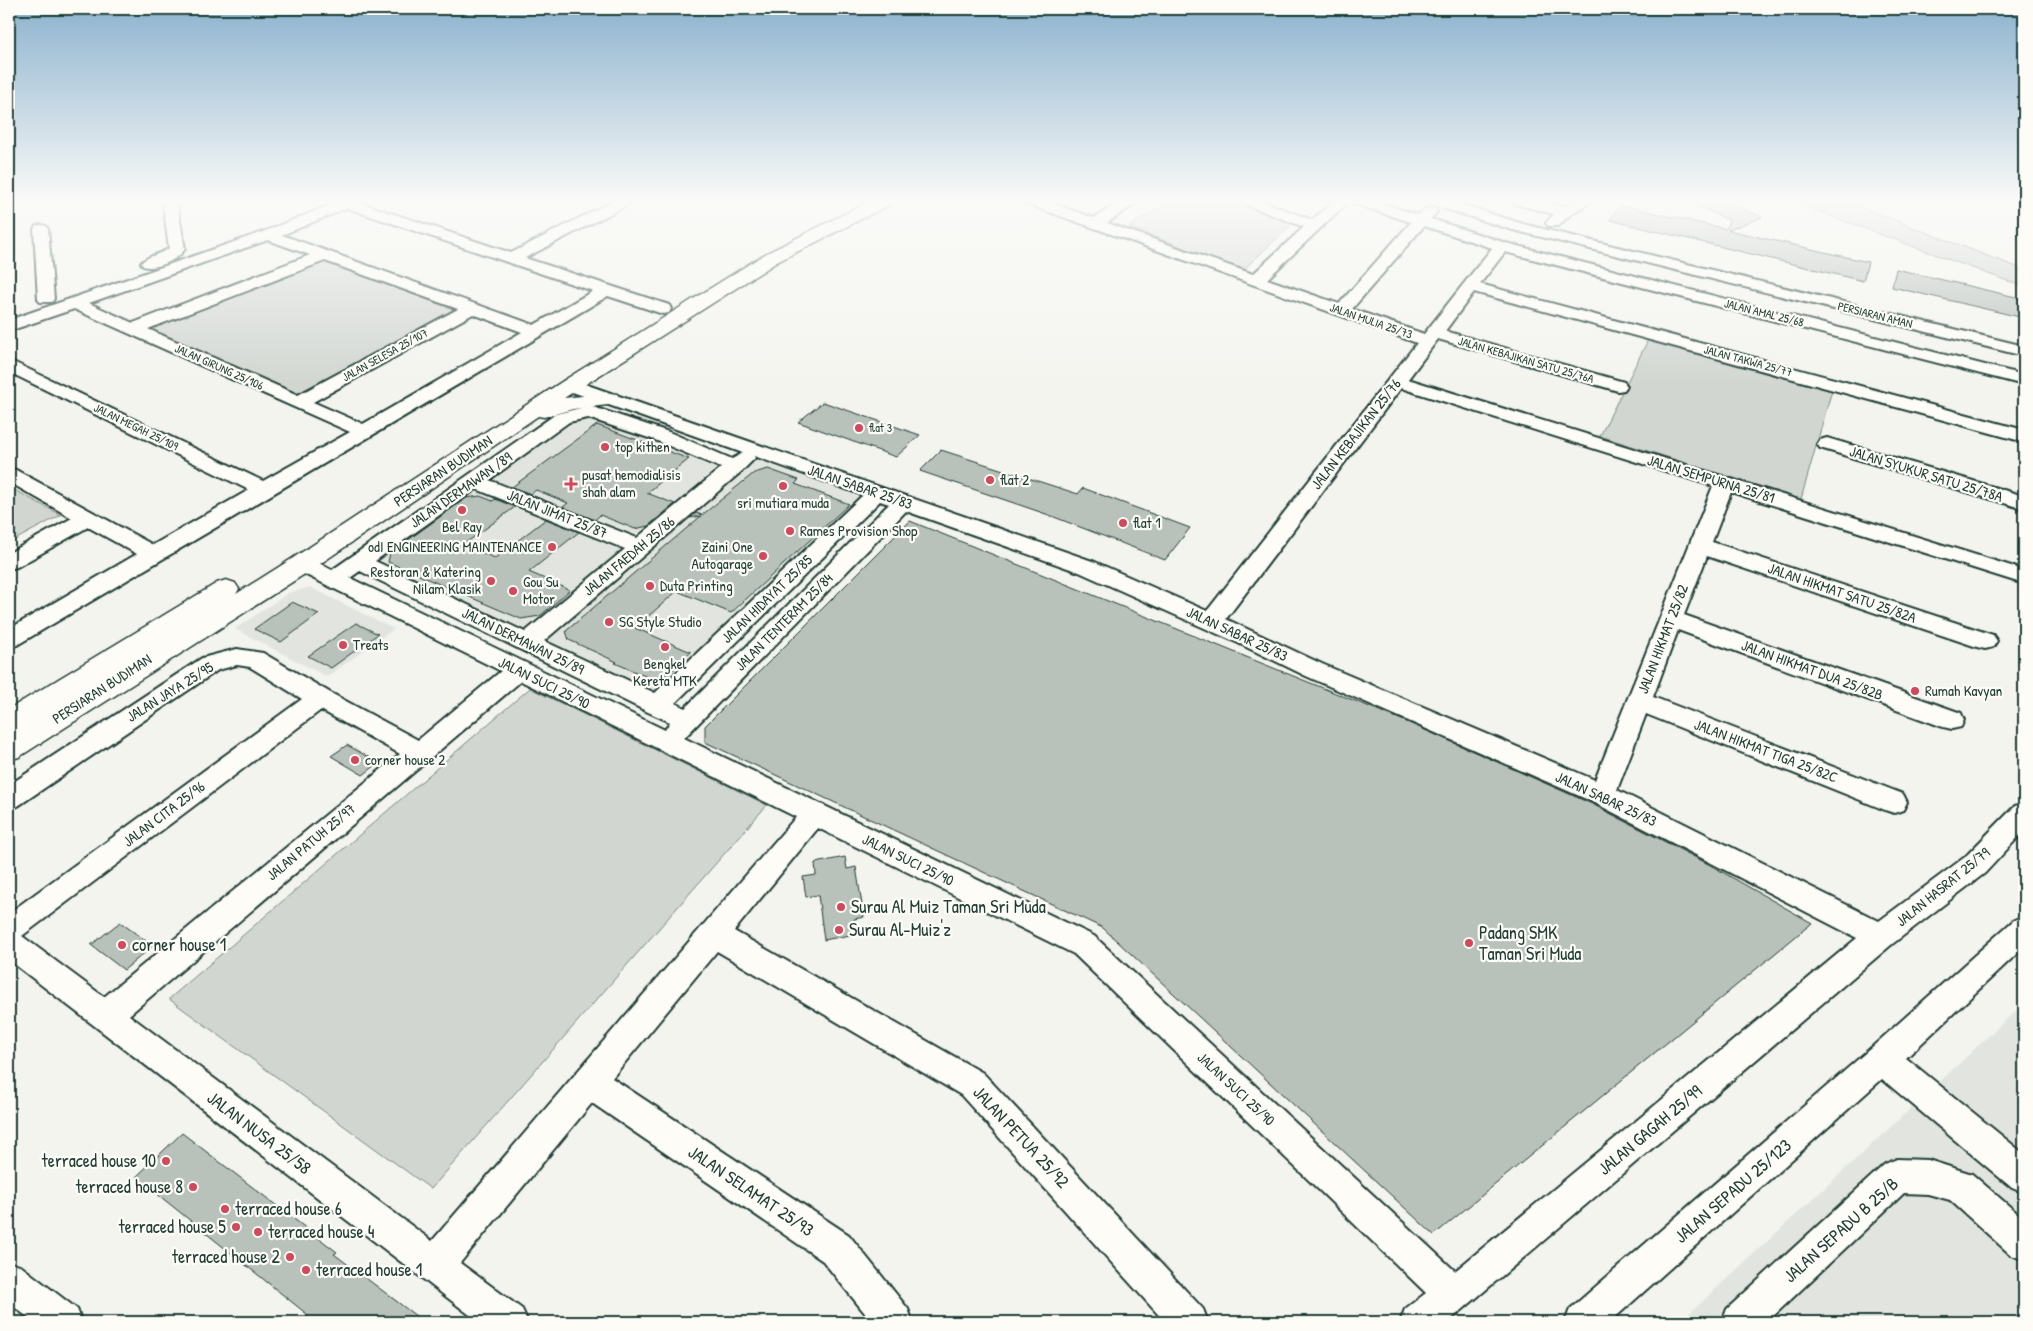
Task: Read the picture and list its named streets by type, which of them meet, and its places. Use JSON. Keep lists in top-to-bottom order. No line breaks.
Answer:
{"streets":{"main road":["PERSIARAN BUDIMAN"],"street":["JALAN AMAL 25/68","PERSIARAN AMAN","JALAN MULIA 25/73","JALAN SELESA 25/107","JALAN KEBAJIKAN SATU 25/76A","JALAN TAKWA 25/77","JALAN GIRUNG 25/106","JALAN MEGAH 25/109","JALAN KEBAJIKAN 25/76","JALAN SYUKUR SATU 25/78A","JALAN SEMPURNA 25/81","JALAN SABAR 25/83","JALAN DERMAWAN /89","JALAN JIMAT 25/87","JALAN FAEDAH 25/86","JALAN HIKMAT SATU 25/82A","JALAN HIDAYAT 25/85","JALAN TENTERAM 25/84","JALAN HIKMAT 25/82","JALAN DERMAWAN 25/89","JALAN HIKMAT DUA 25/82B","JALAN SUCI 25/90","JALAN JAYA 25/95","JALAN HIKMAT TIGA 25/82C","JALAN CITA 25/96","JALAN PATUH 25/97","JALAN HASRAT 25/79","JALAN GAGAH 25/99","JALAN NUSA 25/58","JALAN PETUA 25/92","JALAN SELAMAT 25/93","JALAN SEPADU 25/123","JALAN SEPADU B 25/B"]},"crossings":[["JALAN MULIA 25/73","JALAN KEBAJIKAN SATU 25/76A"],["JALAN MULIA 25/73","JALAN KEBAJIKAN 25/76"],["JALAN SELESA 25/107","JALAN GIRUNG 25/106"],["JALAN KEBAJIKAN SATU 25/76A","JALAN KEBAJIKAN 25/76"],["JALAN TAKWA 25/77","JALAN KEBAJIKAN 25/76"],["JALAN KEBAJIKAN 25/76","JALAN SEMPURNA 25/81"],["JALAN KEBAJIKAN 25/76","JALAN SABAR 25/83"],["PERSIARAN BUDIMAN","JALAN SABAR 25/83"],["PERSIARAN BUDIMAN","JALAN SUCI 25/90"],["JALAN SEMPURNA 25/81","JALAN HIKMAT 25/82"],["JALAN SABAR 25/83","JALAN FAEDAH 25/86"],["JALAN SABAR 25/83","JALAN HIDAYAT 25/85"],["JALAN SABAR 25/83","JALAN TENTERAM 25/84"],["JALAN SABAR 25/83","JALAN HIKMAT 25/82"],["JALAN SABAR 25/83","JALAN HASRAT 25/79"],["JALAN SABAR 25/83","JALAN GAGAH 25/99"],["JALAN DERMAWAN /89","JALAN JIMAT 25/87"],["JALAN DERMAWAN /89","JALAN FAEDAH 25/86"],["JALAN DERMAWAN /89","JALAN DERMAWAN 25/89"],["JALAN DERMAWAN /89","JALAN SUCI 25/90"],["JALAN JIMAT 25/87","JALAN FAEDAH 25/86"],["JALAN FAEDAH 25/86","JALAN DERMAWAN 25/89"],["JALAN HIKMAT SATU 25/82A","JALAN HIKMAT 25/82"],["JALAN HIDAYAT 25/85","JALAN DERMAWAN 25/89"],["JALAN TENTERAM 25/84","JALAN DERMAWAN 25/89"],["JALAN TENTERAM 25/84","JALAN SUCI 25/90"],["JALAN HIKMAT 25/82","JALAN HIKMAT DUA 25/82B"],["JALAN HIKMAT 25/82","JALAN HIKMAT TIGA 25/82C"],["JALAN SUCI 25/90","JALAN PATUH 25/97"],["JALAN SUCI 25/90","JALAN GAGAH 25/99"],["JALAN JAYA 25/95","JALAN CITA 25/96"],["JALAN JAYA 25/95","JALAN PATUH 25/97"],["JALAN PATUH 25/97","JALAN NUSA 25/58"],["JALAN HASRAT 25/79","JALAN GAGAH 25/99"]],"places":{"other":["flat 3","top kithen","flat 2","sri mutiara muda","Bel Ray","flat 1","Rames Provision Shop","odI ENGINEERING MAINTENANCE","Zaini One Autogarage","Restoran & Katering Nilam Klasik","Duta Printing","Gou Su Motor","SG Style Studio","Treats","Bengkel Kereta MTK","Rumah Kavyan","corner house 2","Surau Al Muiz Taman Sri Muda","Surau Al-Muiz'z","Padang SMK Taman Sri Muda","corner house 1","terraced house 10","terraced house 8","terraced house 6","terraced house 5","terraced house 4","terraced house 2","terraced house 1"],"health":["pusat hemodialisis shah alam"]}}
